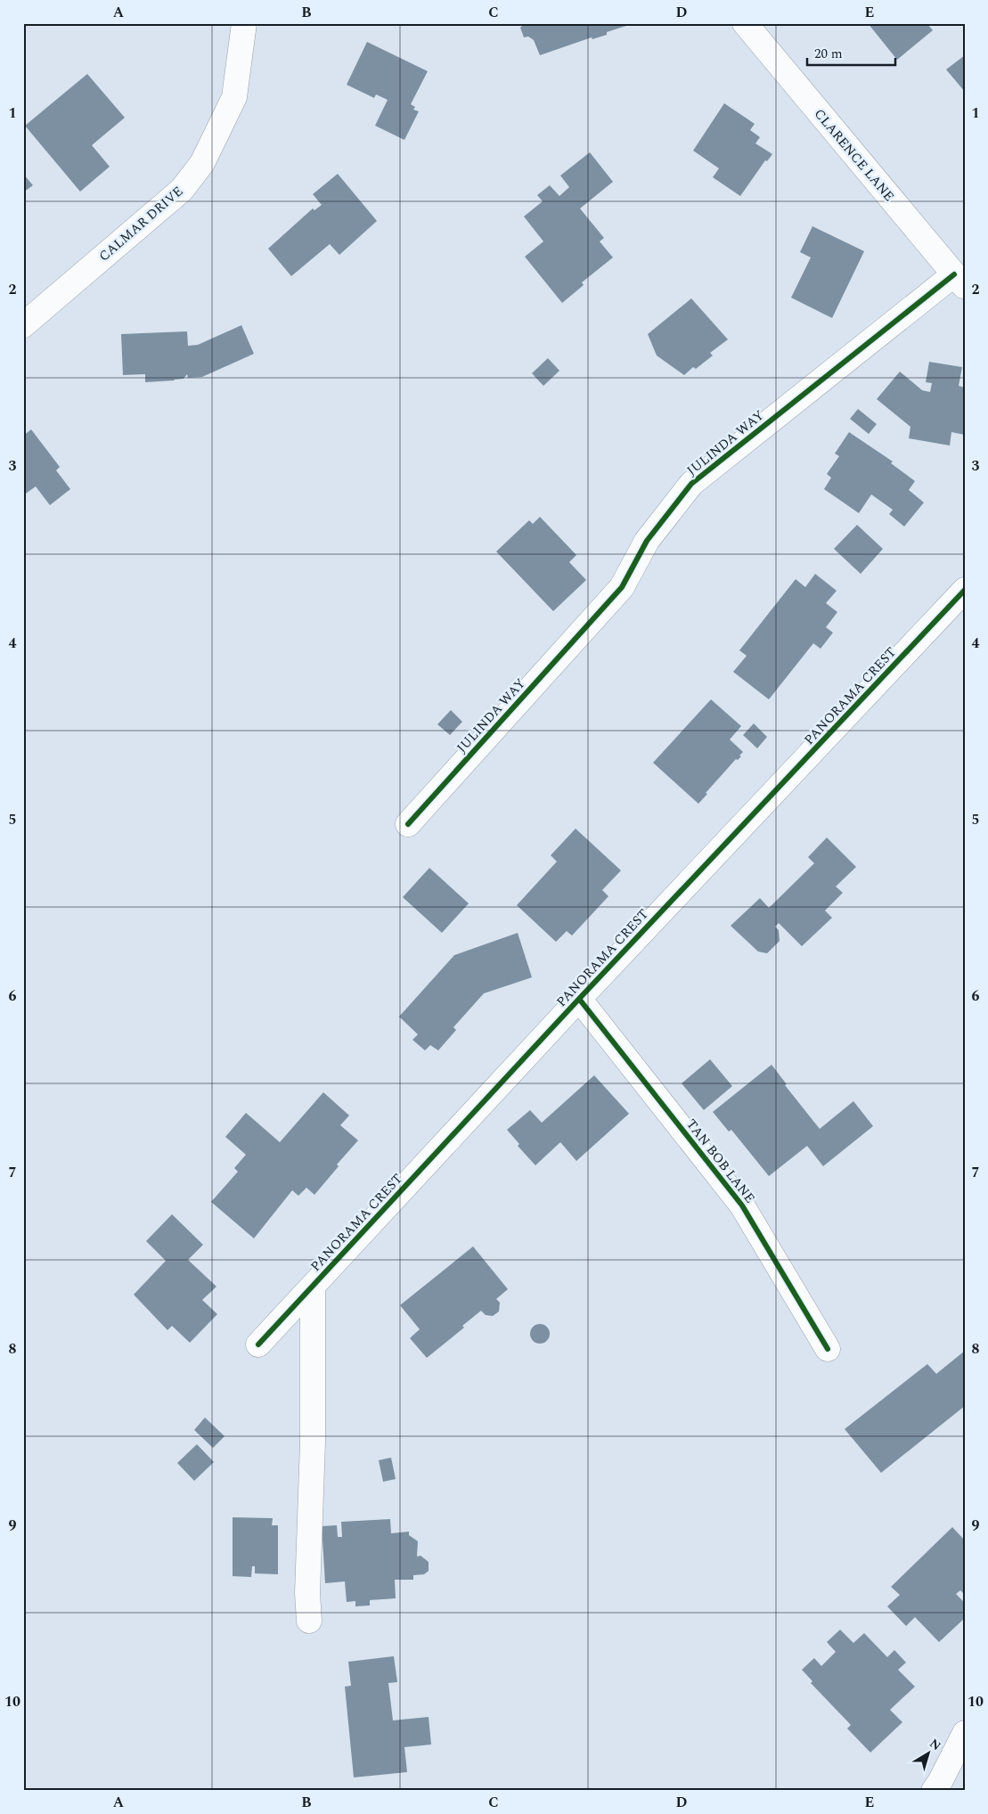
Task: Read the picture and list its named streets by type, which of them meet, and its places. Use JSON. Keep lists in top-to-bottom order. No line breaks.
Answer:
{"streets":{"street":["CLARENCE LANE","CALMAR DRIVE","JULINDA WAY","PANORAMA CREST","TAN BOB LANE"]},"crossings":[["CLARENCE LANE","JULINDA WAY"],["PANORAMA CREST","TAN BOB LANE"]],"scale_bar":"20 m","north":"top right","grid":{"columns":["A","B","C","D","E"],"rows":["1","2","3","4","5","6","7","8","9","10"]}}
